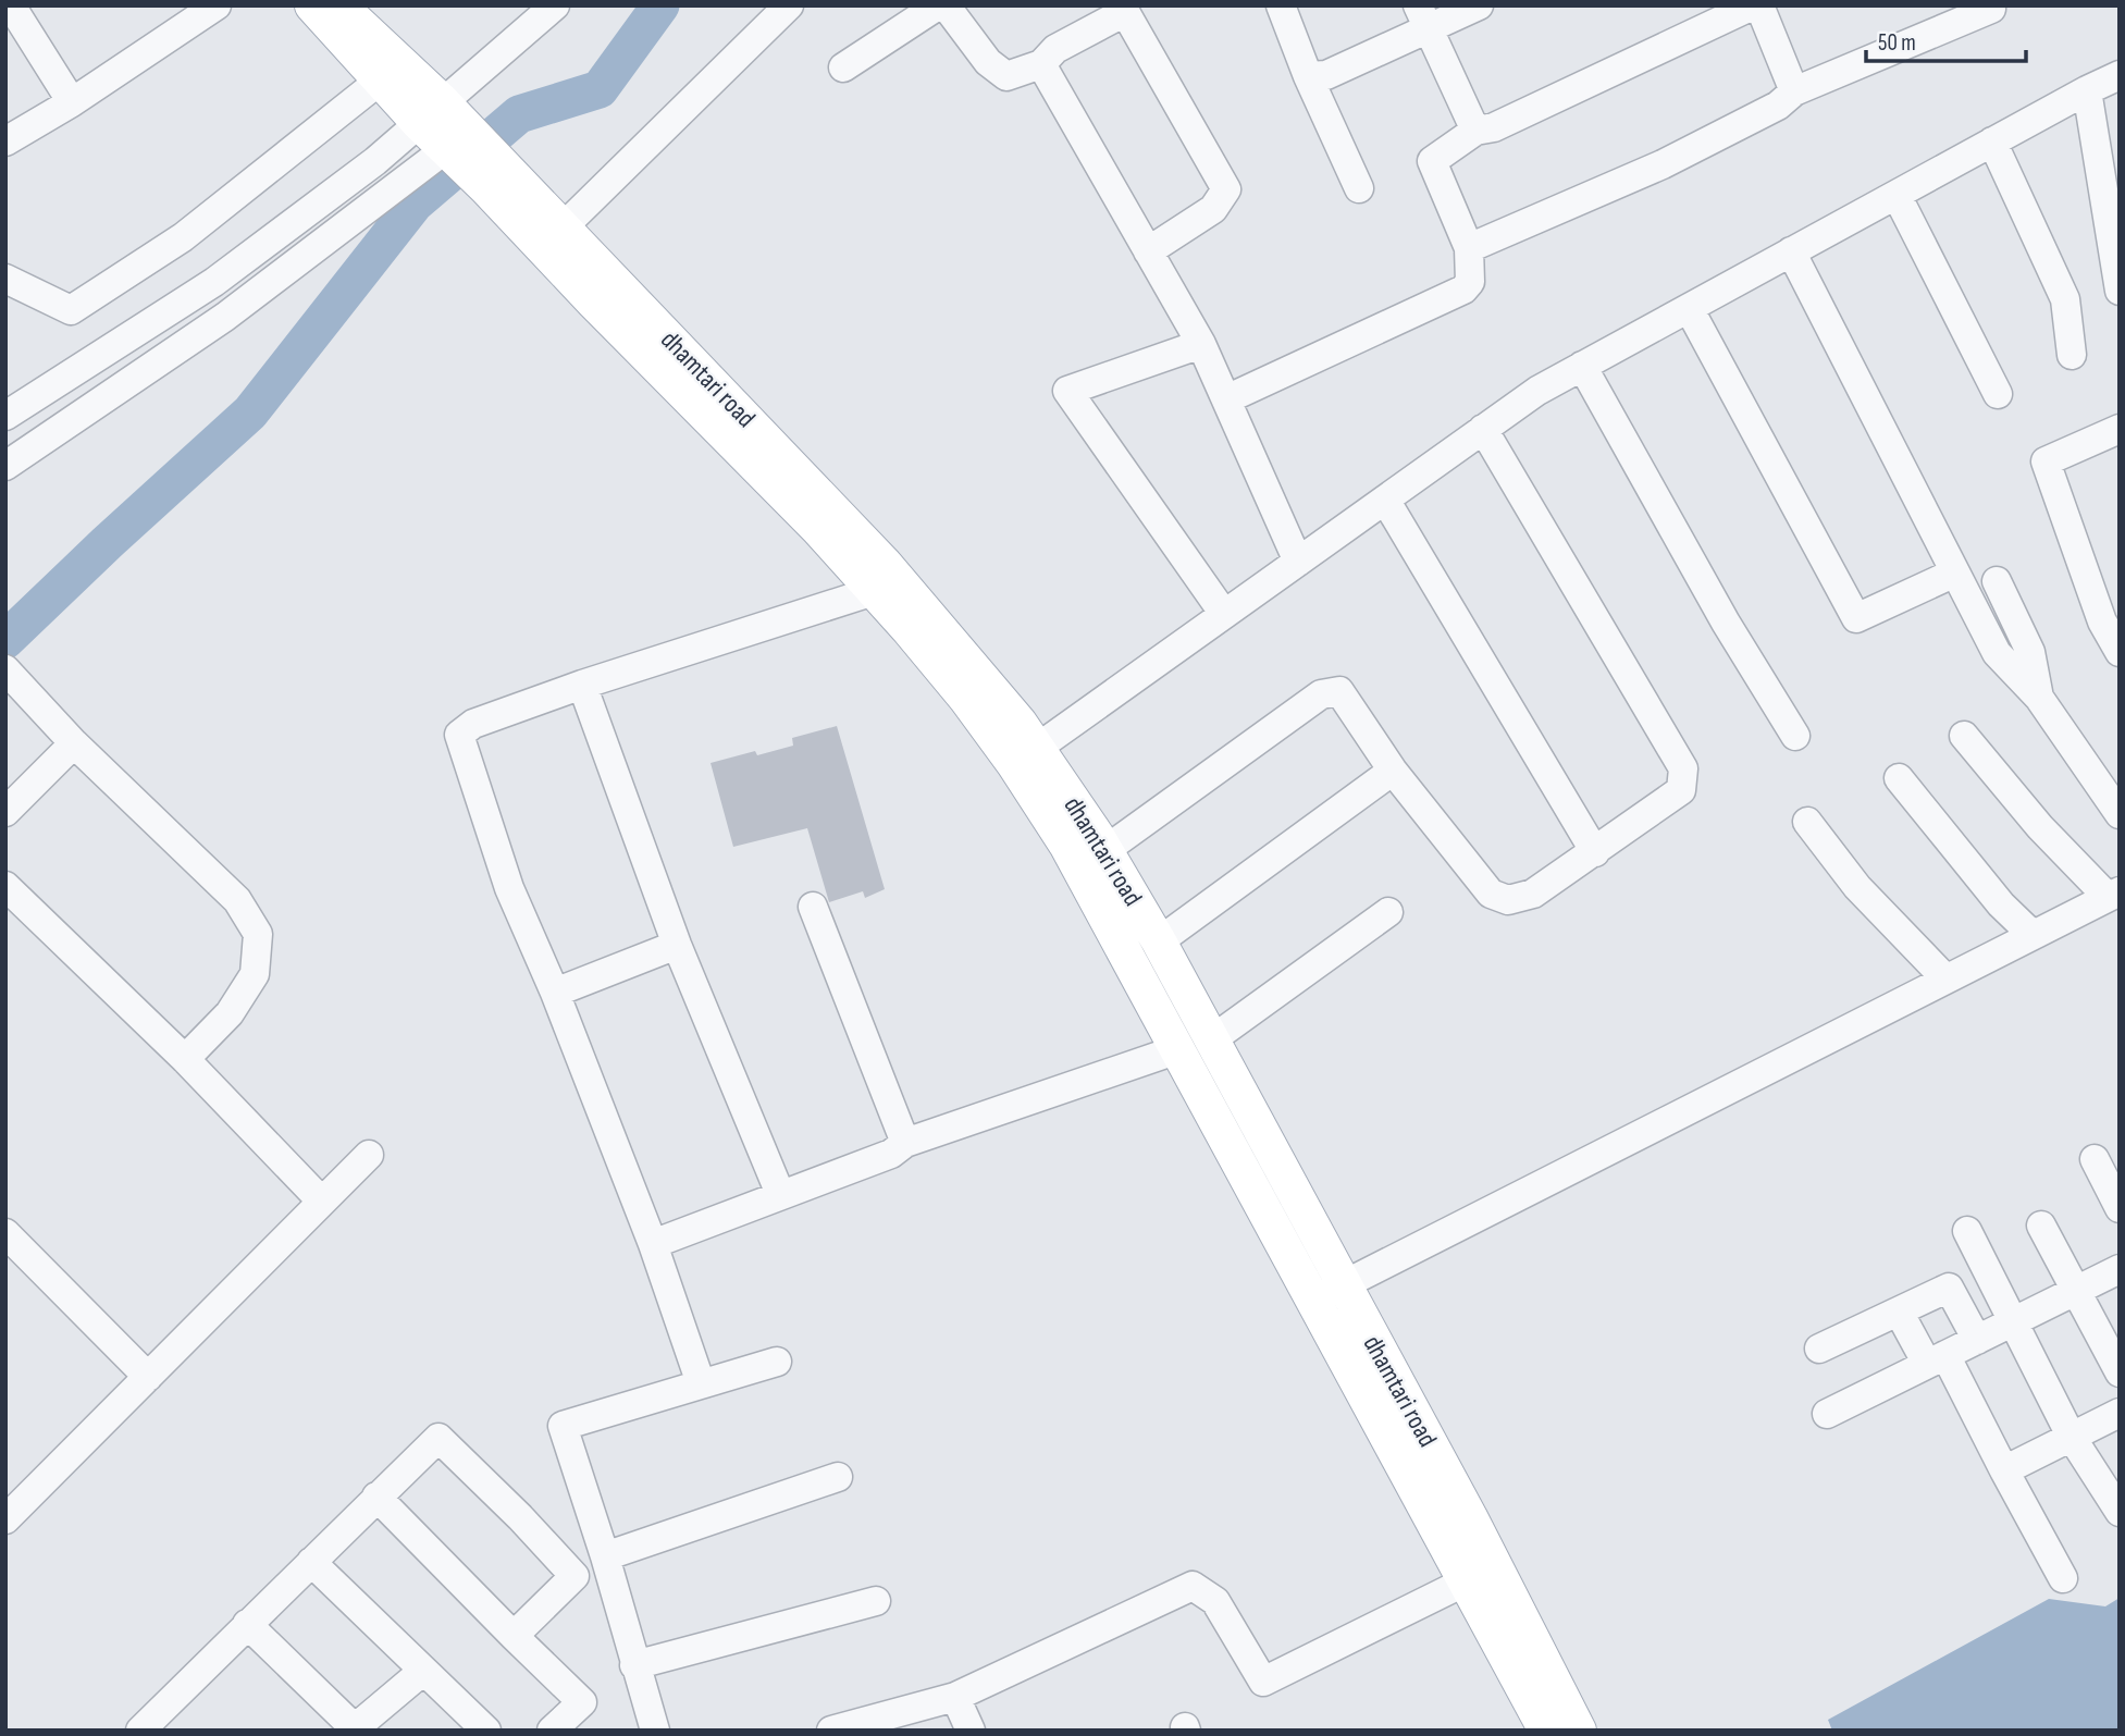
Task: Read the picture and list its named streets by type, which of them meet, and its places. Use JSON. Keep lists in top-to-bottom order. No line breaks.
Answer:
{"streets":{"main road":["dhamtari road"]},"scale_bar":"50 m"}
